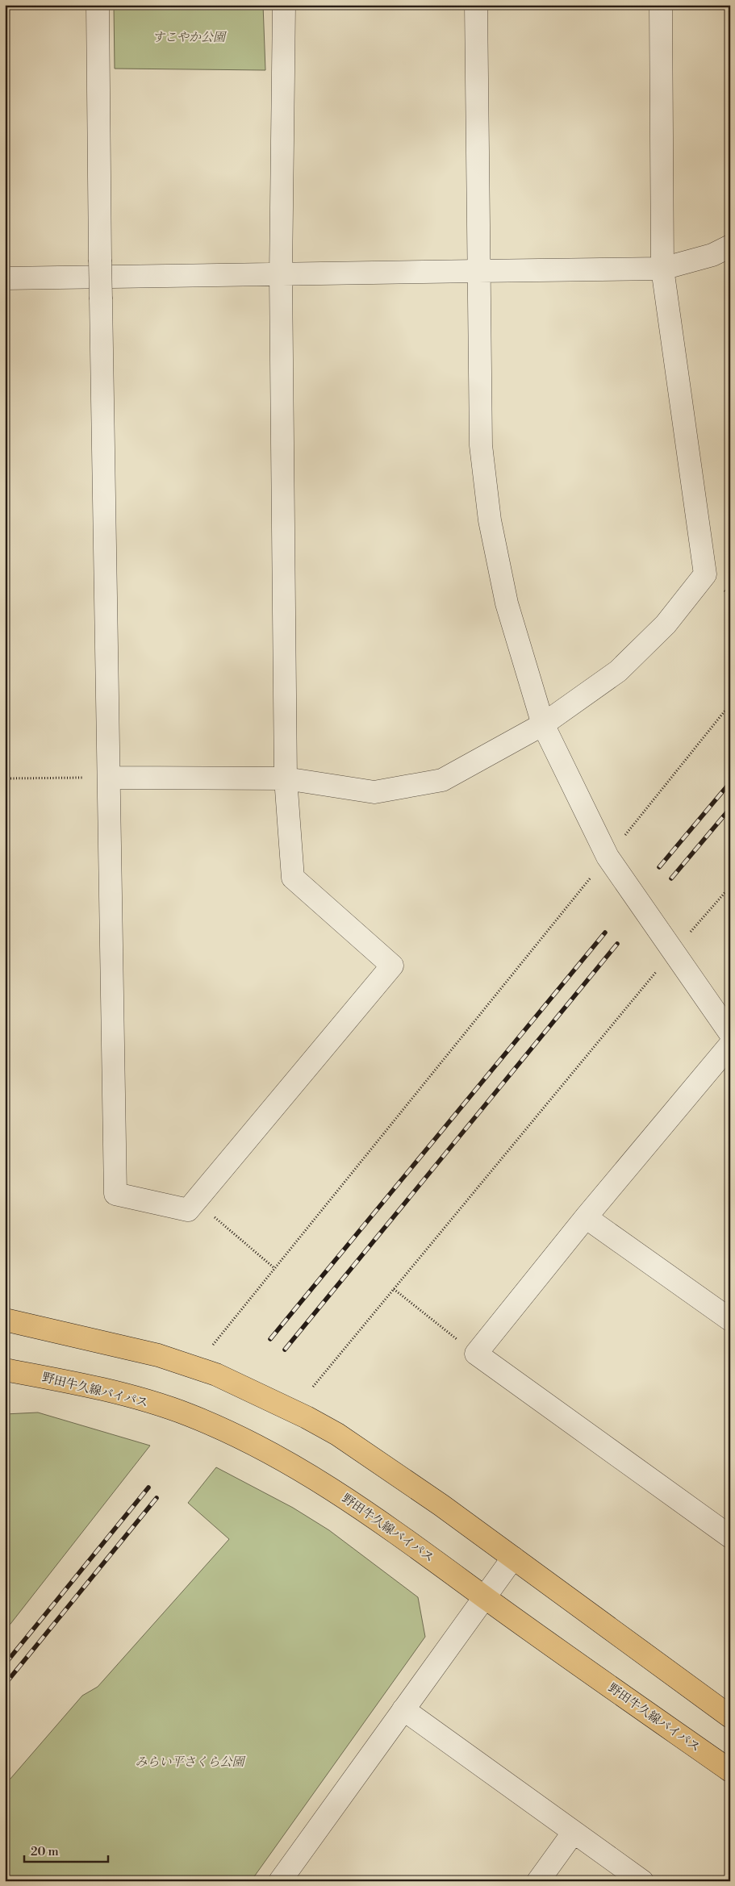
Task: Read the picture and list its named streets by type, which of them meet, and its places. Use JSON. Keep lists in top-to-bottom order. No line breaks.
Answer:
{"streets":{"main road":["野田牛久線バイパス"]},"parks":["すこやか公園","みらい平さくら公園"],"scale_bar":"20 m"}
